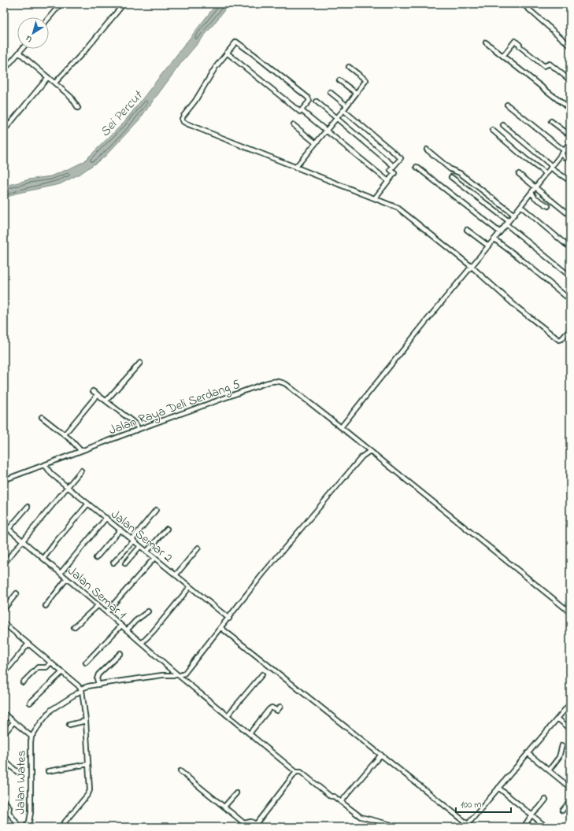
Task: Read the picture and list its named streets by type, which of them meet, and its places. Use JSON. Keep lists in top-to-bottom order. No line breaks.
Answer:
{"streets":{"street":["Jalan Raya Deli Serdang 5","Jalan Semar 2","Jalan Semar 1","Jalan Wates"]},"crossings":[["Jalan Raya Deli Serdang 5","Jalan Semar 2"]],"water":["Sei Percut"],"scale_bar":"100 m","north":"bottom left"}
